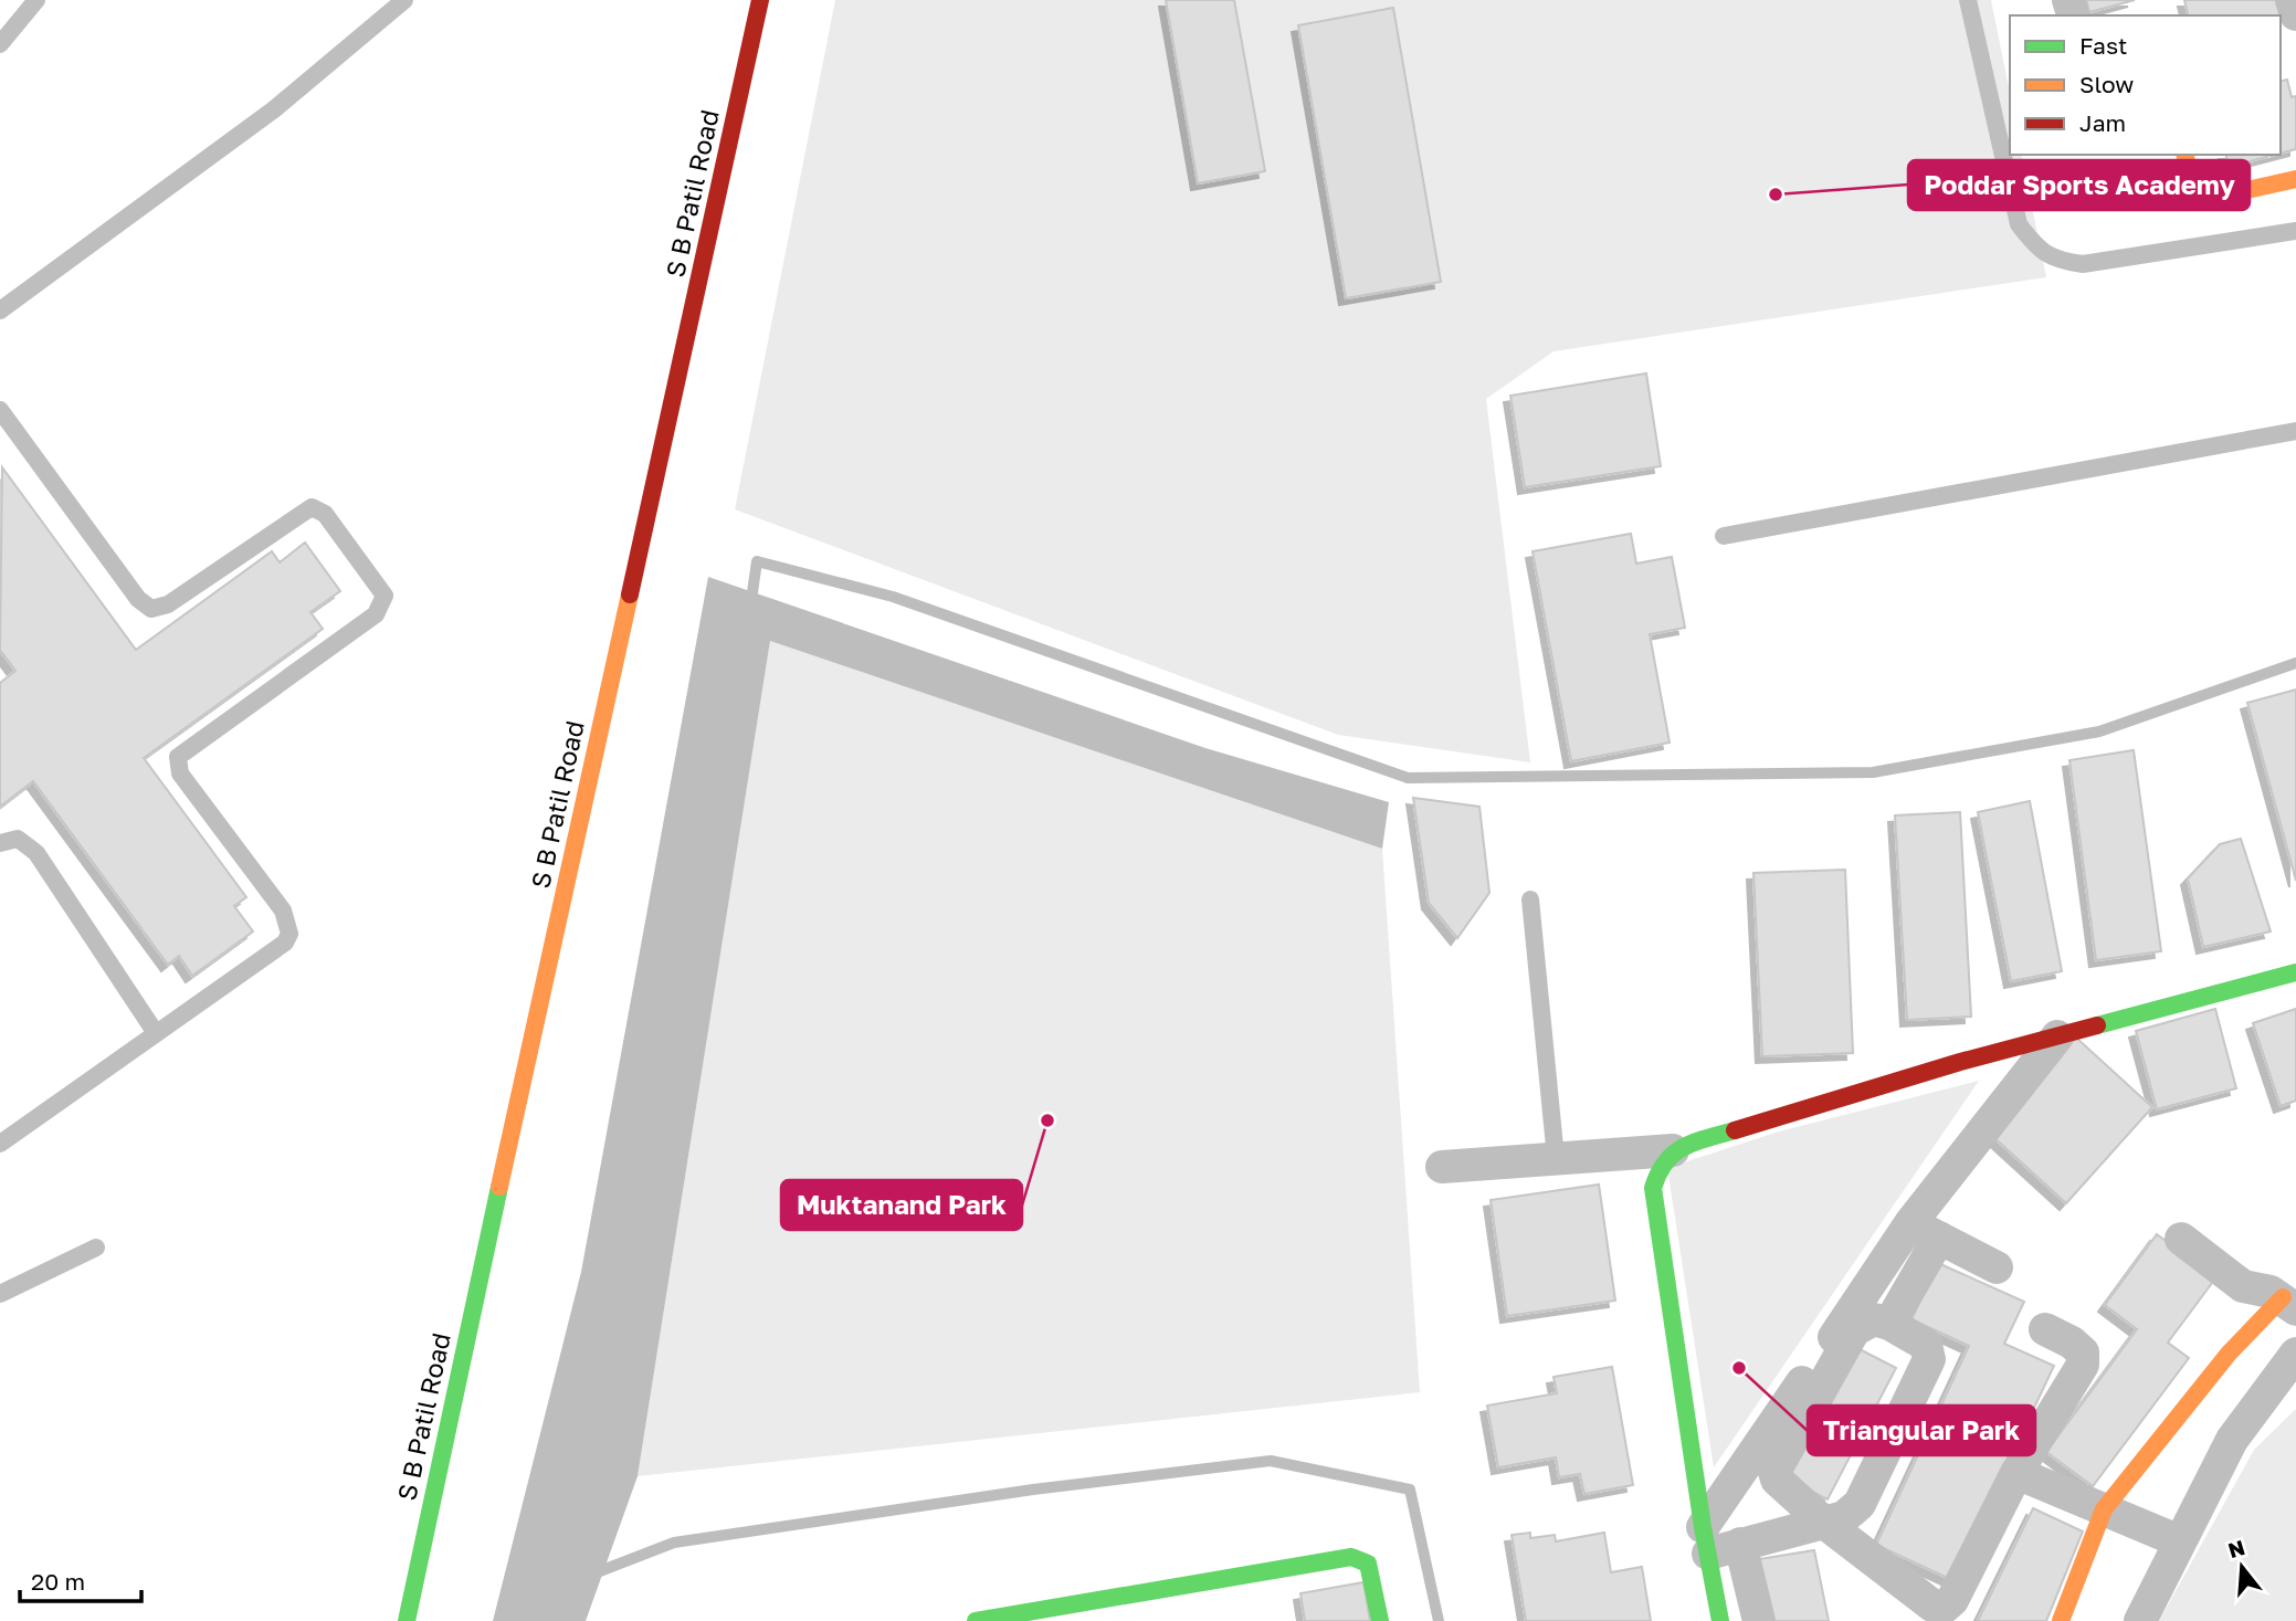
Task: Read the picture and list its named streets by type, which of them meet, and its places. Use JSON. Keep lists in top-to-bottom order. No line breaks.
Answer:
{"streets":{"street":["S B Patil Road"]},"places":["Poddar Sports Academy","Muktanand Park","Triangular Park"],"legend":["Fast","Slow","Jam"],"scale_bar":"20 m","north":"top"}
